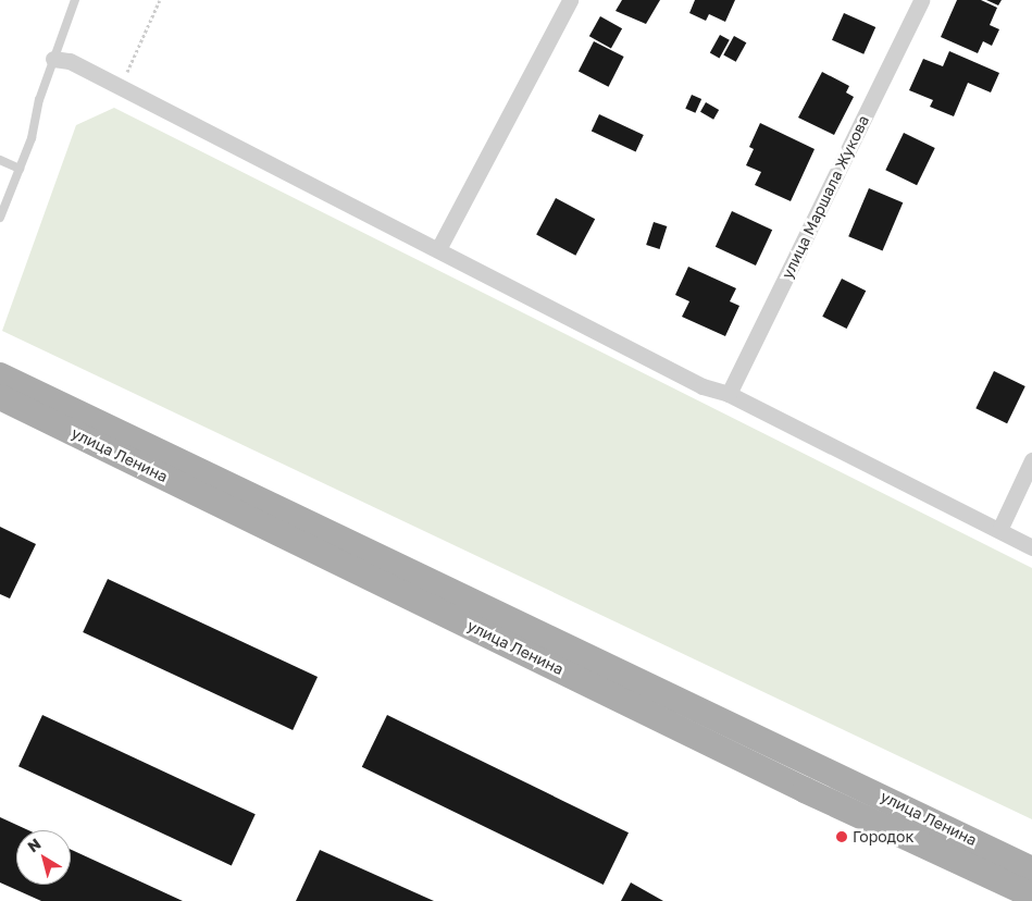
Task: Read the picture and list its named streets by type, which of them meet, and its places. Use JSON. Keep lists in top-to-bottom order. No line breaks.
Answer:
{"streets":{"main road":["улица Ленина"],"street":["улица Маршала Жукова"]},"places":["Городок"],"north":"top left"}
